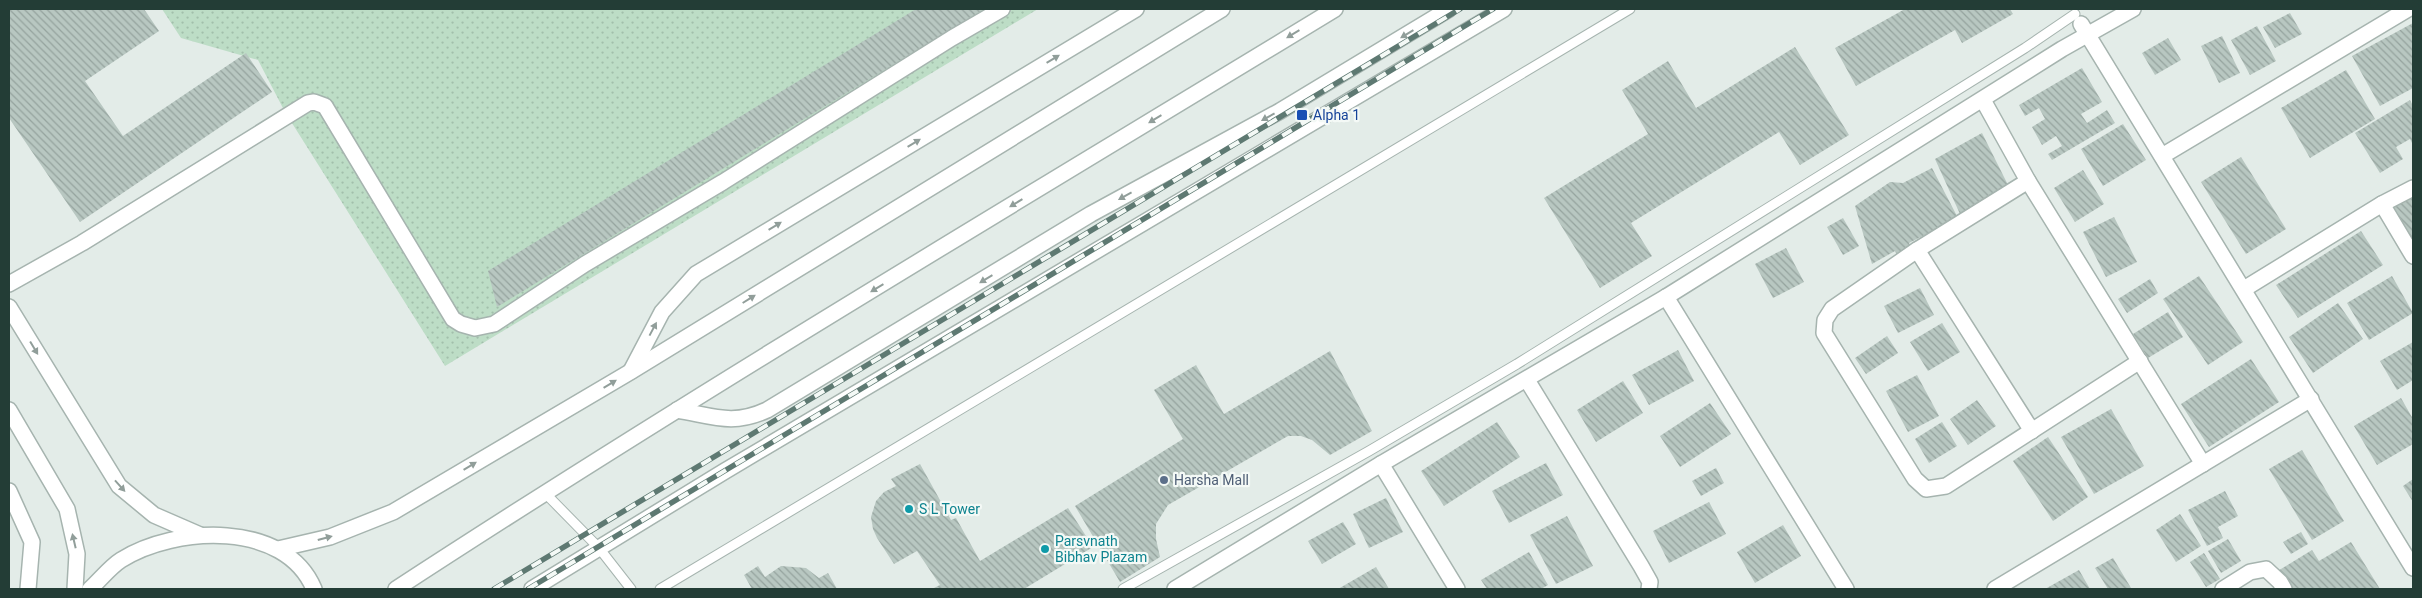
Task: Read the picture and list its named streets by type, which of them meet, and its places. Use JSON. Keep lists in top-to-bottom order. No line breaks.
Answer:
{"places":{"transit":["Alpha 1"],"other":["Harsha Mall","S L Tower","Parsvnath Bibhav Plazam"]}}
